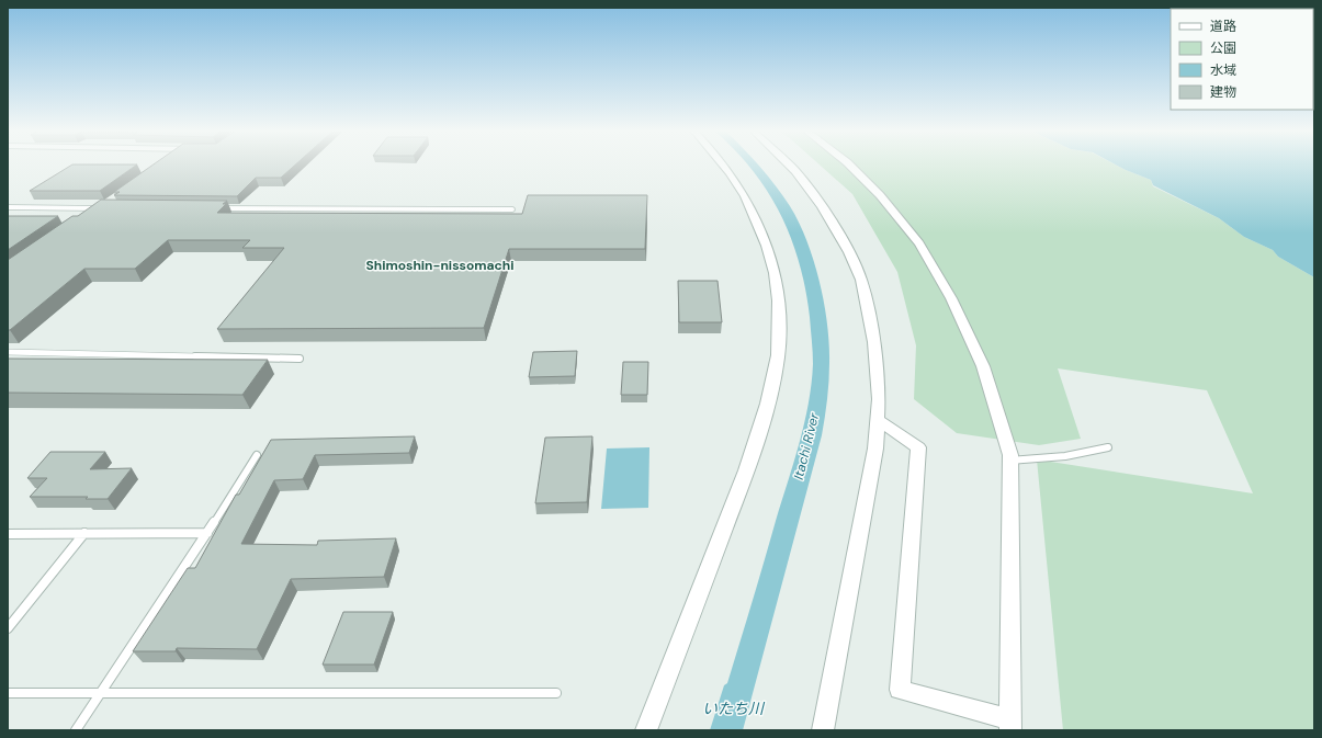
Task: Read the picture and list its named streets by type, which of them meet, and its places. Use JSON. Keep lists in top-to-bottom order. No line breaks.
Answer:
{"districts":["Shimoshin-nissomachi"],"water":["Itachi River","いたち川"],"legend":["道路","公園","水域","建物"]}
